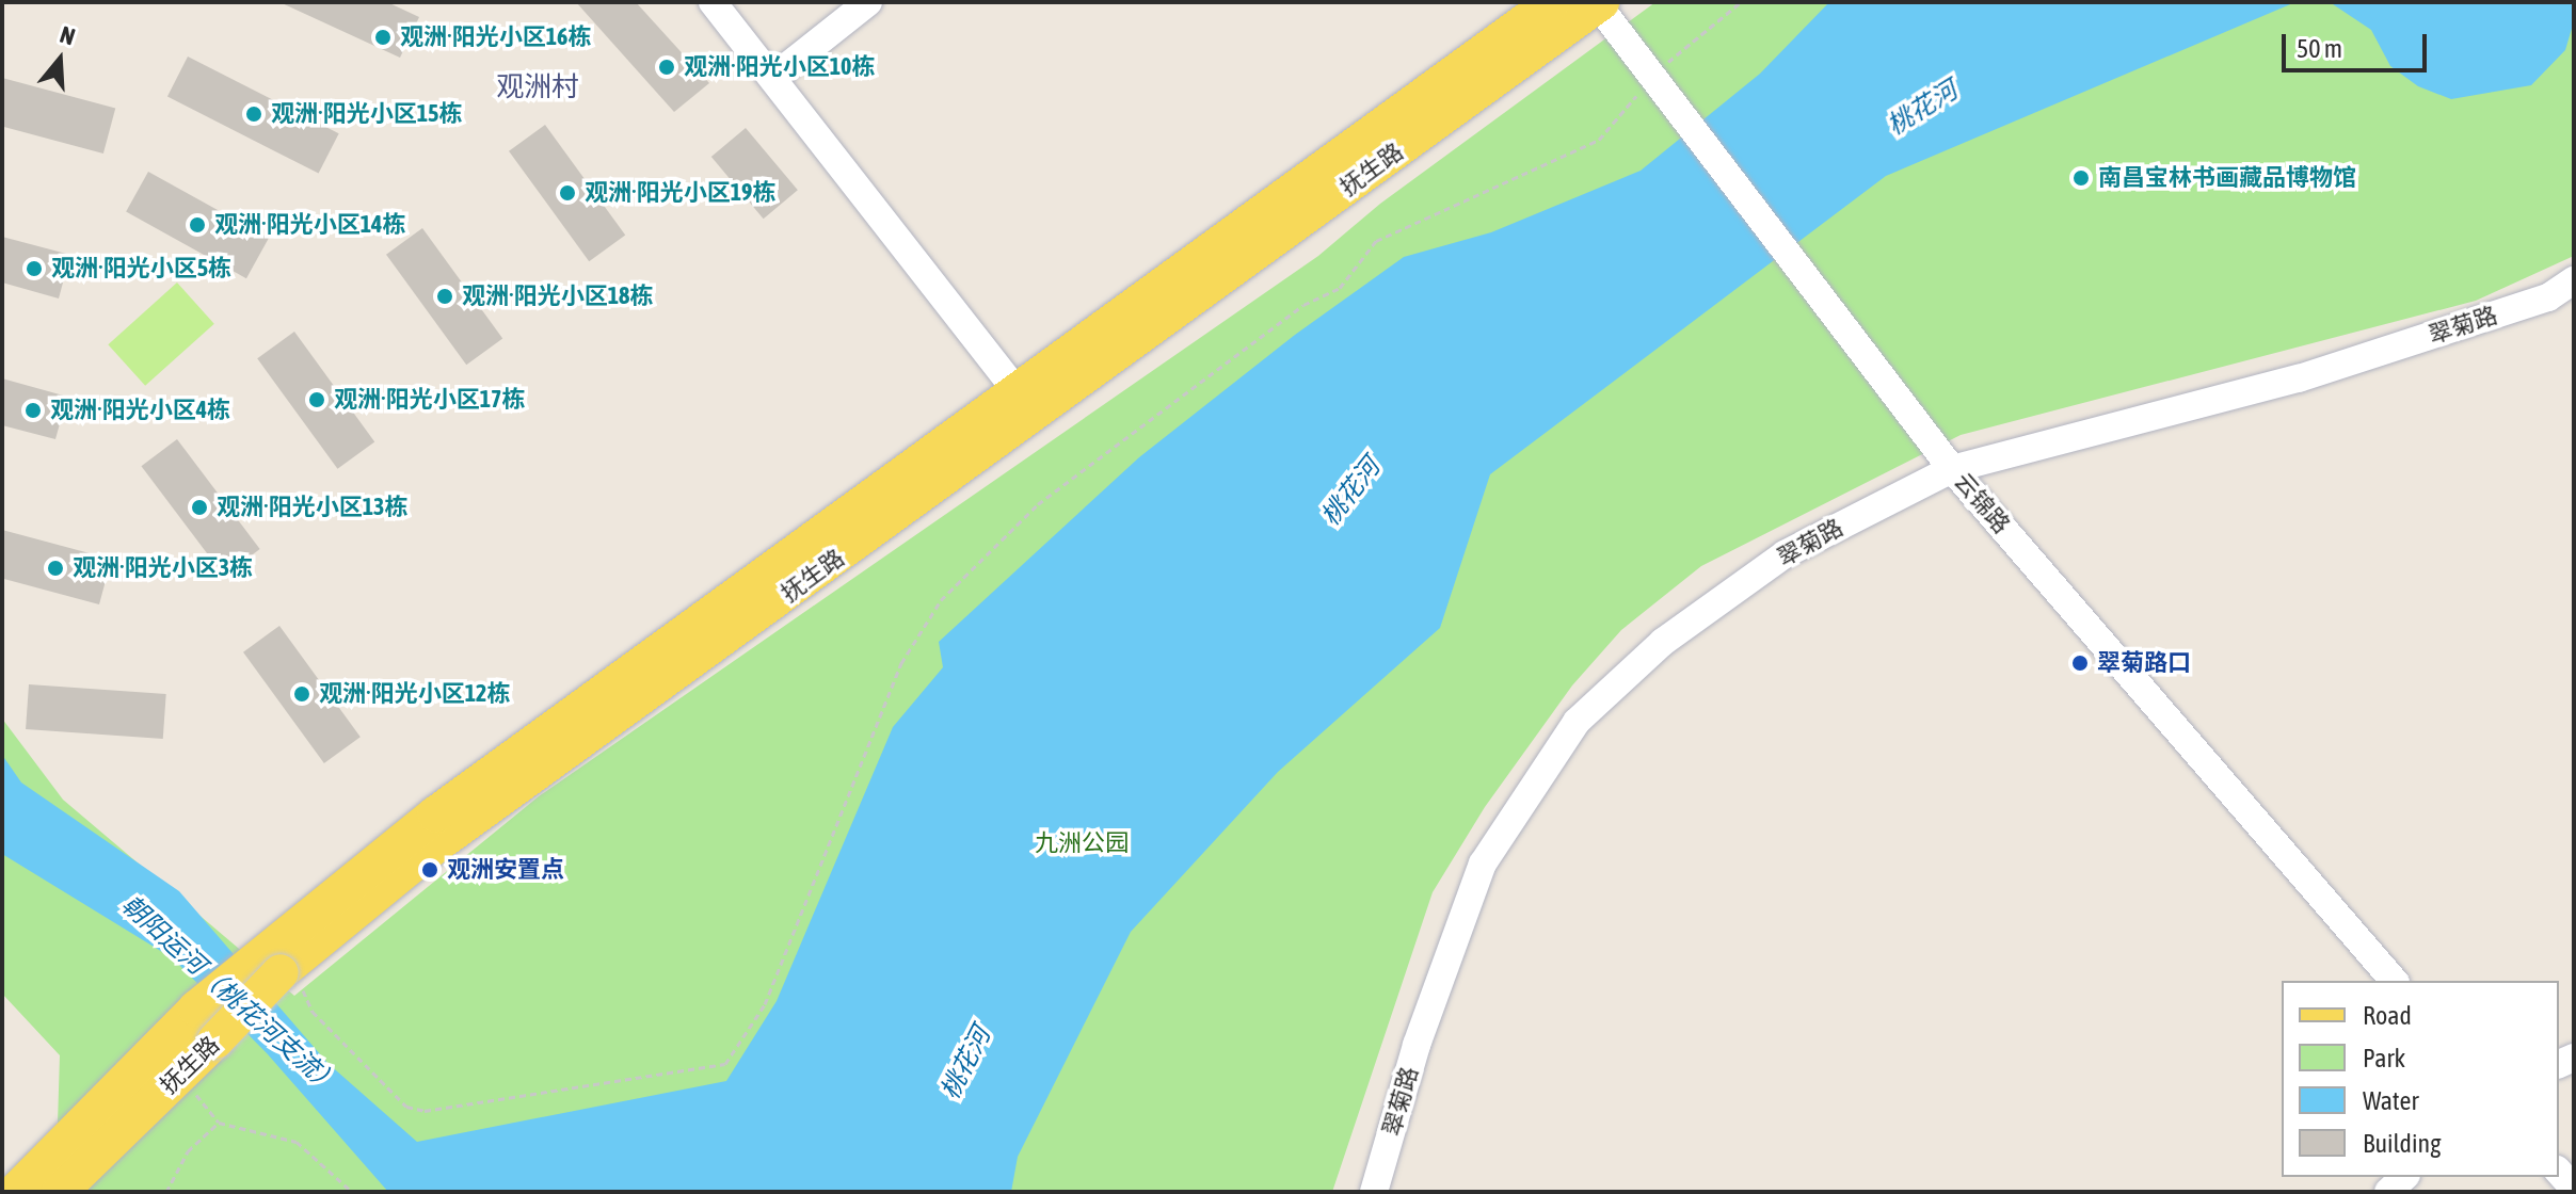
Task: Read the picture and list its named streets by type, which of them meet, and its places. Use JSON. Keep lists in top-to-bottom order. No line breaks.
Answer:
{"streets":{"main road":["抚生路"],"street":["翠菊路","云锦路"]},"crossings":[["抚生路","云锦路"],["翠菊路","云锦路"]],"districts":["观洲村"],"water":["桃花河","朝阳运河（桃花河支流）"],"parks":["九洲公园"],"places":["观洲·阳光小区16栋","观洲·阳光小区10栋","观洲·阳光小区15栋","南昌宝林书画藏品博物馆","观洲·阳光小区19栋","观洲·阳光小区14栋","观洲·阳光小区5栋","观洲·阳光小区18栋","观洲·阳光小区17栋","观洲·阳光小区4栋","观洲·阳光小区13栋","观洲·阳光小区3栋","翠菊路口","观洲·阳光小区12栋","观洲安置点"],"legend":["Road","Park","Water","Building"],"scale_bar":"50 m","north":"top"}
